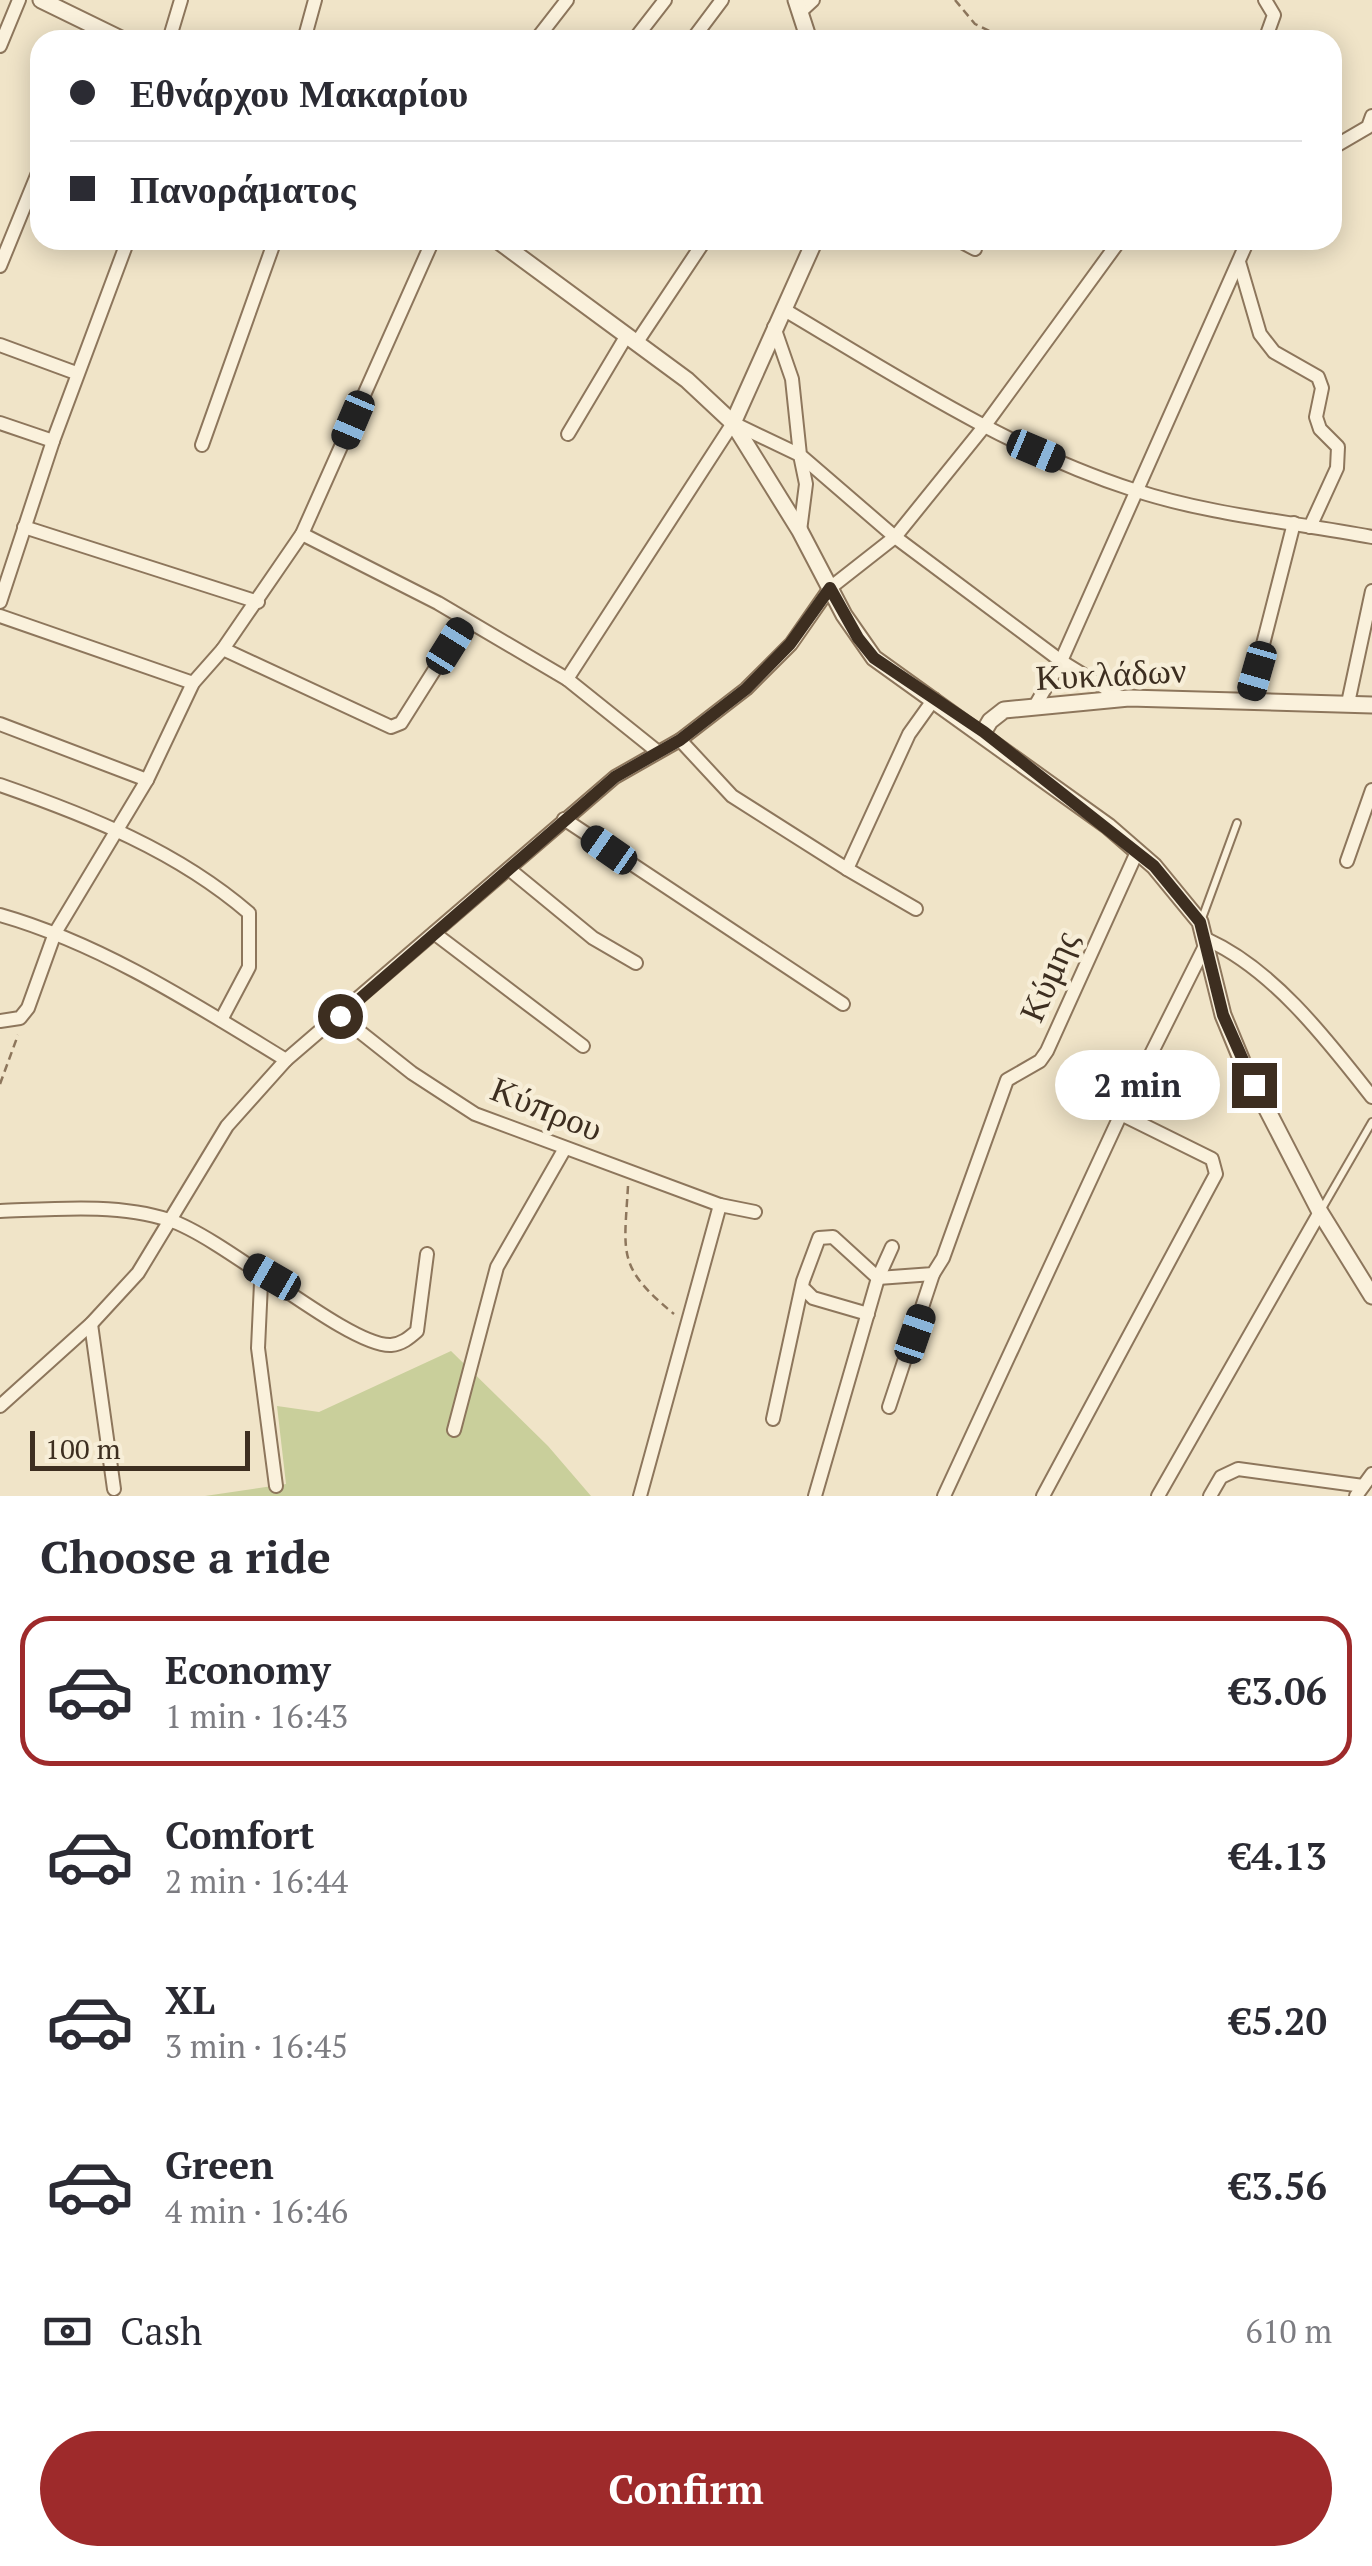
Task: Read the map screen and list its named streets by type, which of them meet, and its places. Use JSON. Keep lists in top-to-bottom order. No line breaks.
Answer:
{"streets":{"street":["Κυκλάδων","Κύμης","Κύπρου"]},"scale_bar":"100 m","page":{"banner":["Εθνάρχου Μακαρίου","Πανοράματος"],"bubble":"2 min","scale":"100 m","heading":"Choose a ride","list":[{"name":"Economy","note":"1 min · 16:43","value":"€3.06"},{"name":"Comfort","note":"2 min · 16:44","value":"€4.13"},{"name":"XL","note":"3 min · 16:45","value":"€5.20"},{"name":"Green","note":"4 min · 16:46","value":"€3.56"}],"pay":["Cash","610 m"],"buttons":"Confirm"}}
